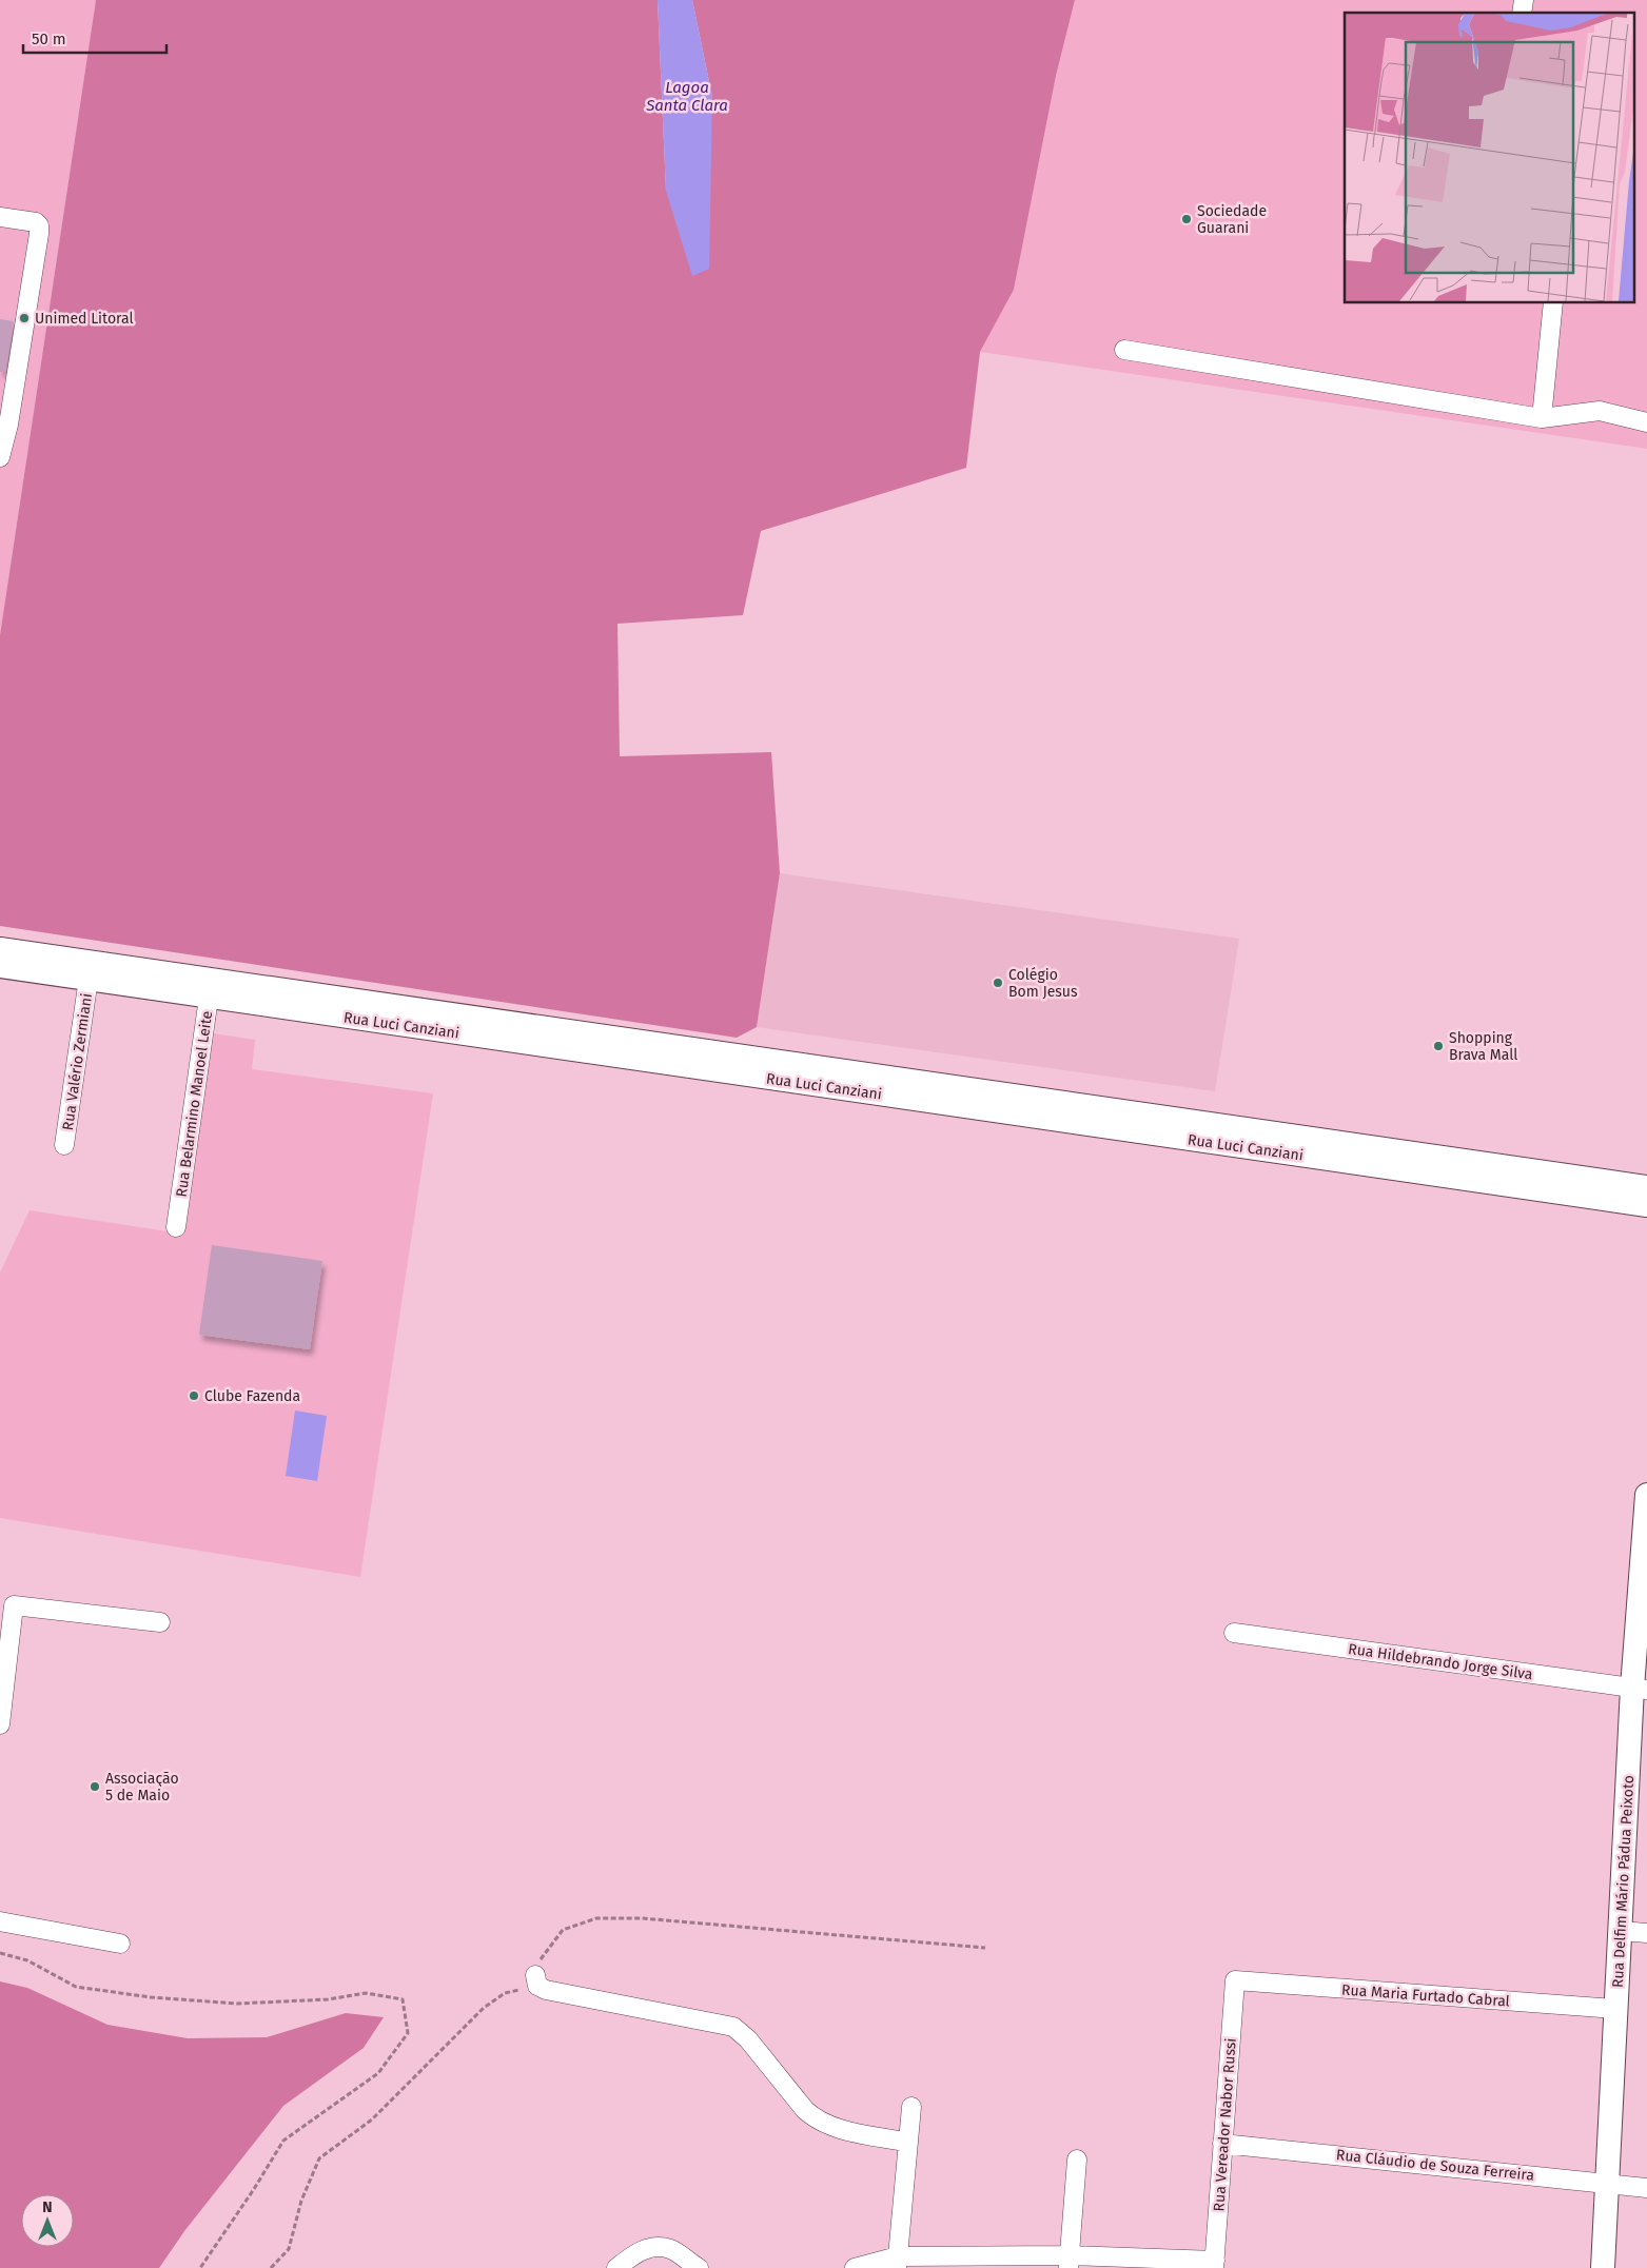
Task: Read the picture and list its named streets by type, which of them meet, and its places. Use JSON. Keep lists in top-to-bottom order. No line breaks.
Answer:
{"streets":{"main road":["Rua Luci Canziani","Rua Delfim Mário Pádua Peixoto"],"street":["Rua Valério Zermiani","Rua Belarmino Manoel Leite","Rua Hildebrando Jorge Silva","Rua Maria Furtado Cabral","Rua Vereador Nabor Russi","Rua Cláudio de Souza Ferreira"]},"crossings":[["Rua Luci Canziani","Rua Valério Zermiani"],["Rua Luci Canziani","Rua Belarmino Manoel Leite"],["Rua Hildebrando Jorge Silva","Rua Delfim Mário Pádua Peixoto"],["Rua Delfim Mário Pádua Peixoto","Rua Maria Furtado Cabral"],["Rua Delfim Mário Pádua Peixoto","Rua Cláudio de Souza Ferreira"],["Rua Maria Furtado Cabral","Rua Vereador Nabor Russi"],["Rua Vereador Nabor Russi","Rua Cláudio de Souza Ferreira"]],"water":["Lagoa Santa Clara"],"places":["Sociedade Guarani","Unimed Litoral","Colégio Bom Jesus","Shopping Brava Mall","Clube Fazenda","Associação 5 de Maio"],"scale_bar":"50 m","north":"top"}
